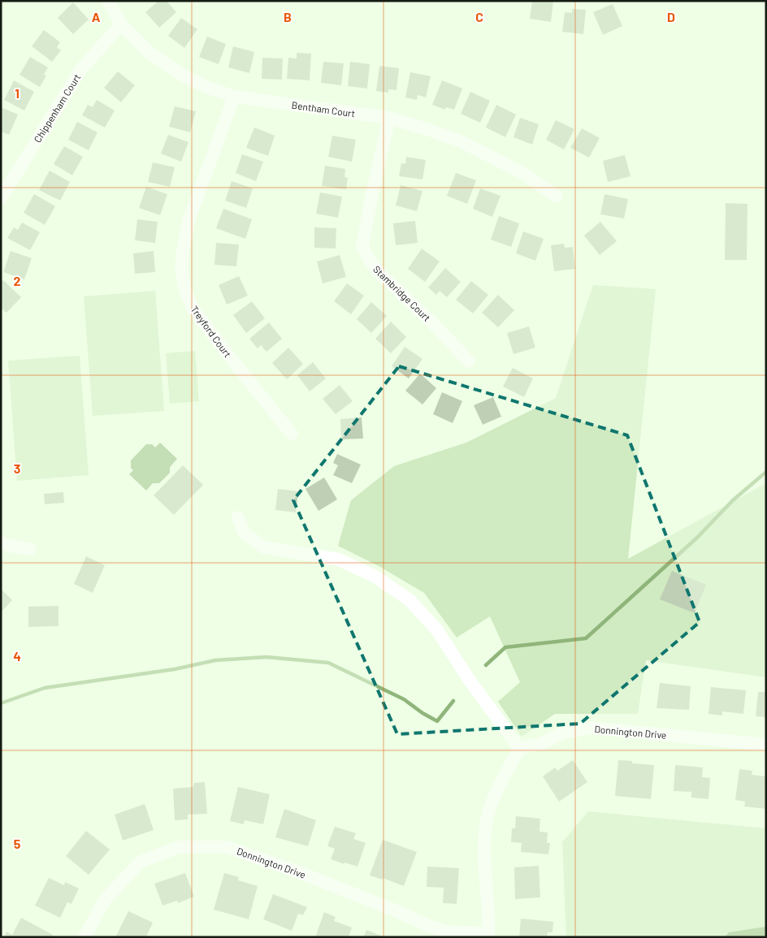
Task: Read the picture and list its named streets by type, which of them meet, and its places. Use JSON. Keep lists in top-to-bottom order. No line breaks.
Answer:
{"streets":{"street":["Chippenham Court","Bentham Court","Stambridge Court","Treyford Court","Donnington Drive"]},"crossings":[["Chippenham Court","Bentham Court"],["Bentham Court","Stambridge Court"],["Bentham Court","Treyford Court"]],"grid":{"columns":["A","B","C","D"],"rows":["1","2","3","4","5"]}}
